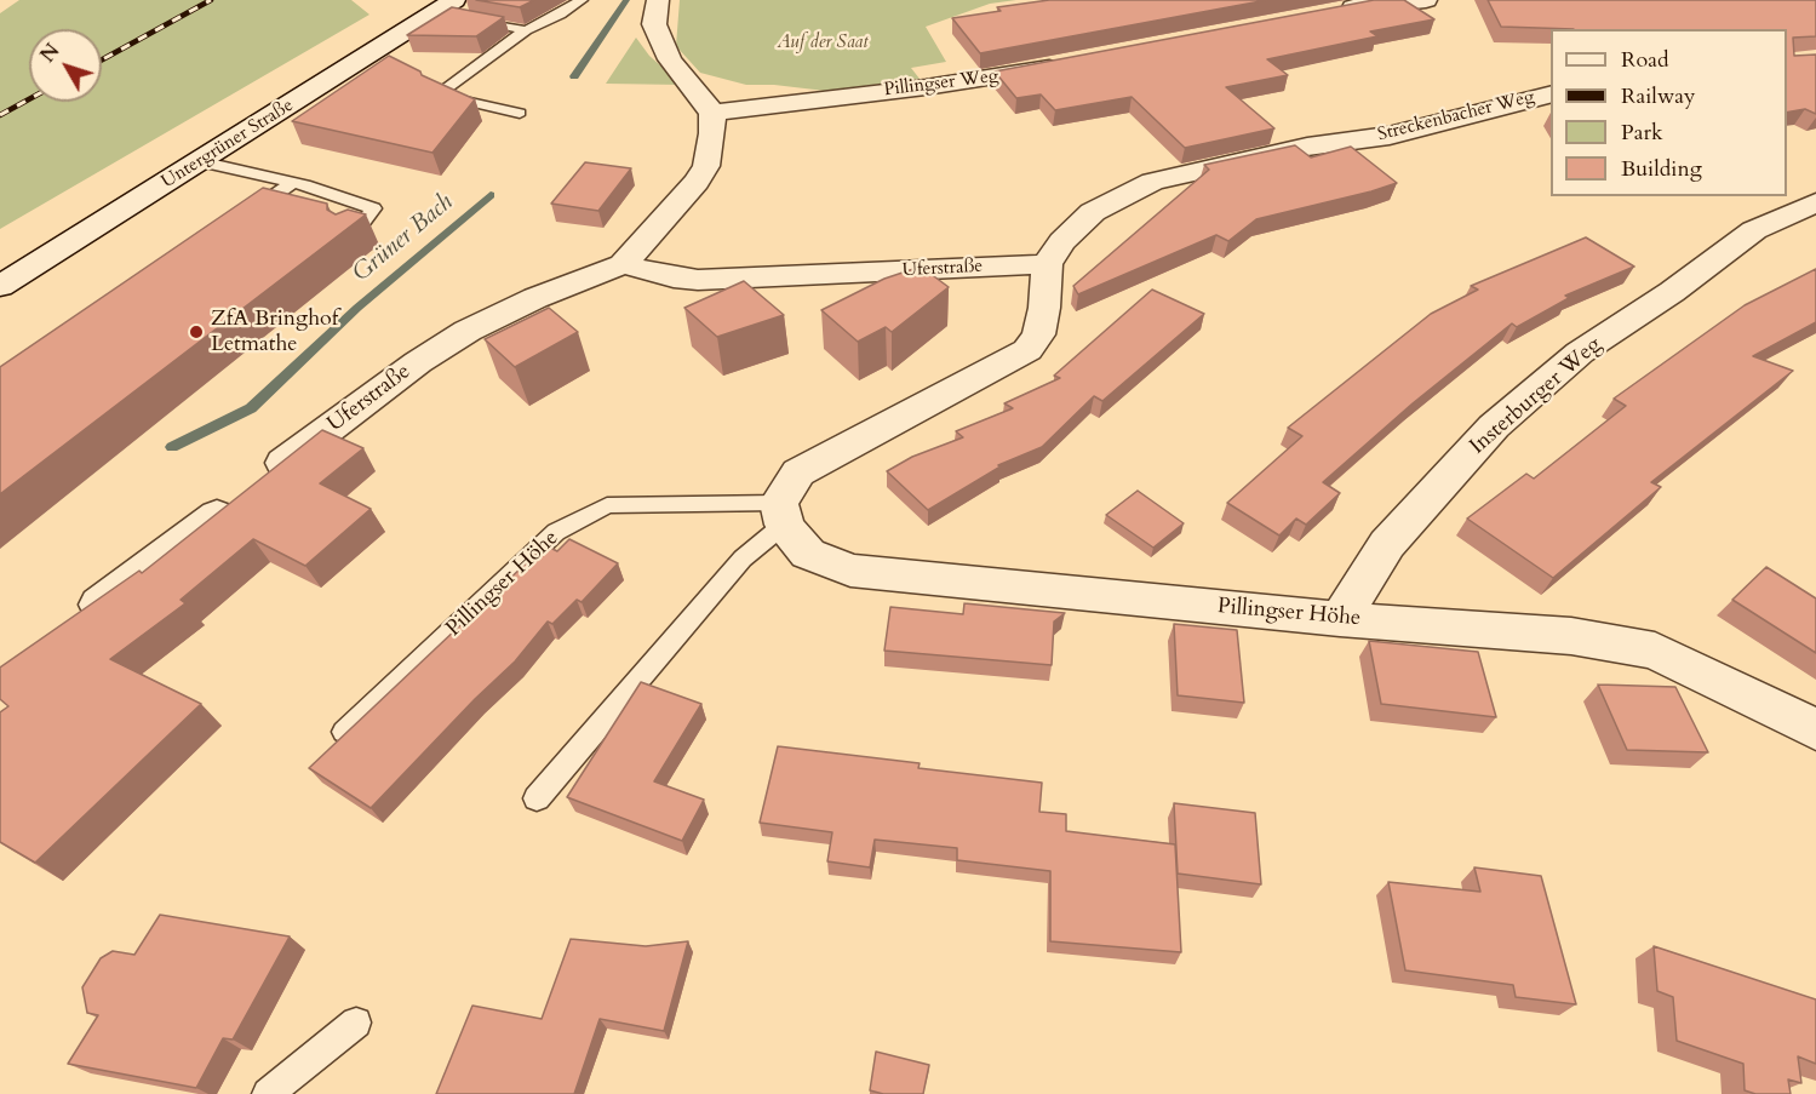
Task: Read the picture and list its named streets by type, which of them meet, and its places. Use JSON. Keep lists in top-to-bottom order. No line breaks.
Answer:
{"streets":{"street":["Pillingser Weg","Streckenbacher Weg","Untergrüner Straße","Uferstraße","Insterburger Weg","Pillingser Höhe"]},"crossings":[["Pillingser Weg","Uferstraße"],["Streckenbacher Weg","Uferstraße"],["Insterburger Weg","Pillingser Höhe"]],"water":["Grüner Bach"],"parks":["Auf der Saat"],"places":["ZfA Bringhof Letmathe"],"legend":["Road","Railway","Park","Building"],"north":"top left"}
